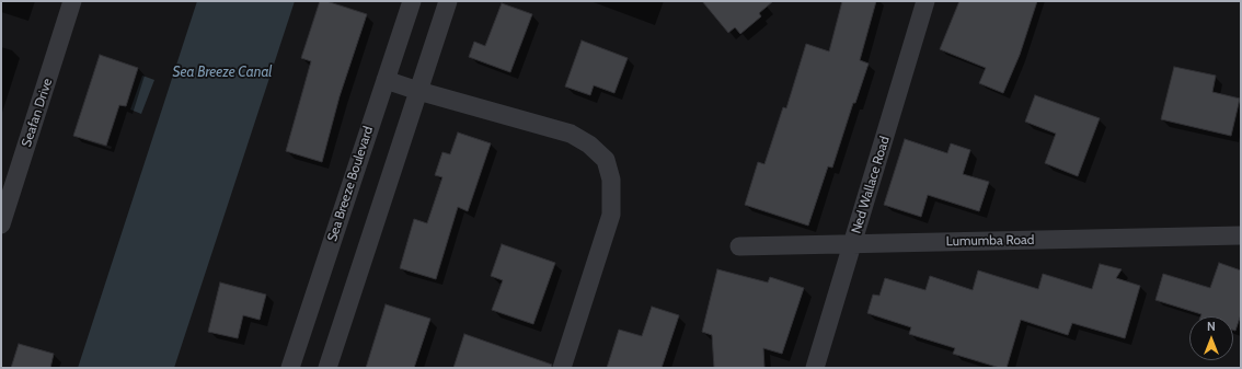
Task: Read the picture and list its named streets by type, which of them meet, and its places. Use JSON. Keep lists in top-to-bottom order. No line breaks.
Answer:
{"streets":{"street":["Seafan Drive","Sea Breeze Boulevard","Ned Wallace Road","Lumumba Road"]},"crossings":[["Ned Wallace Road","Lumumba Road"]],"water":["Sea Breeze Canal"],"north":"top"}
